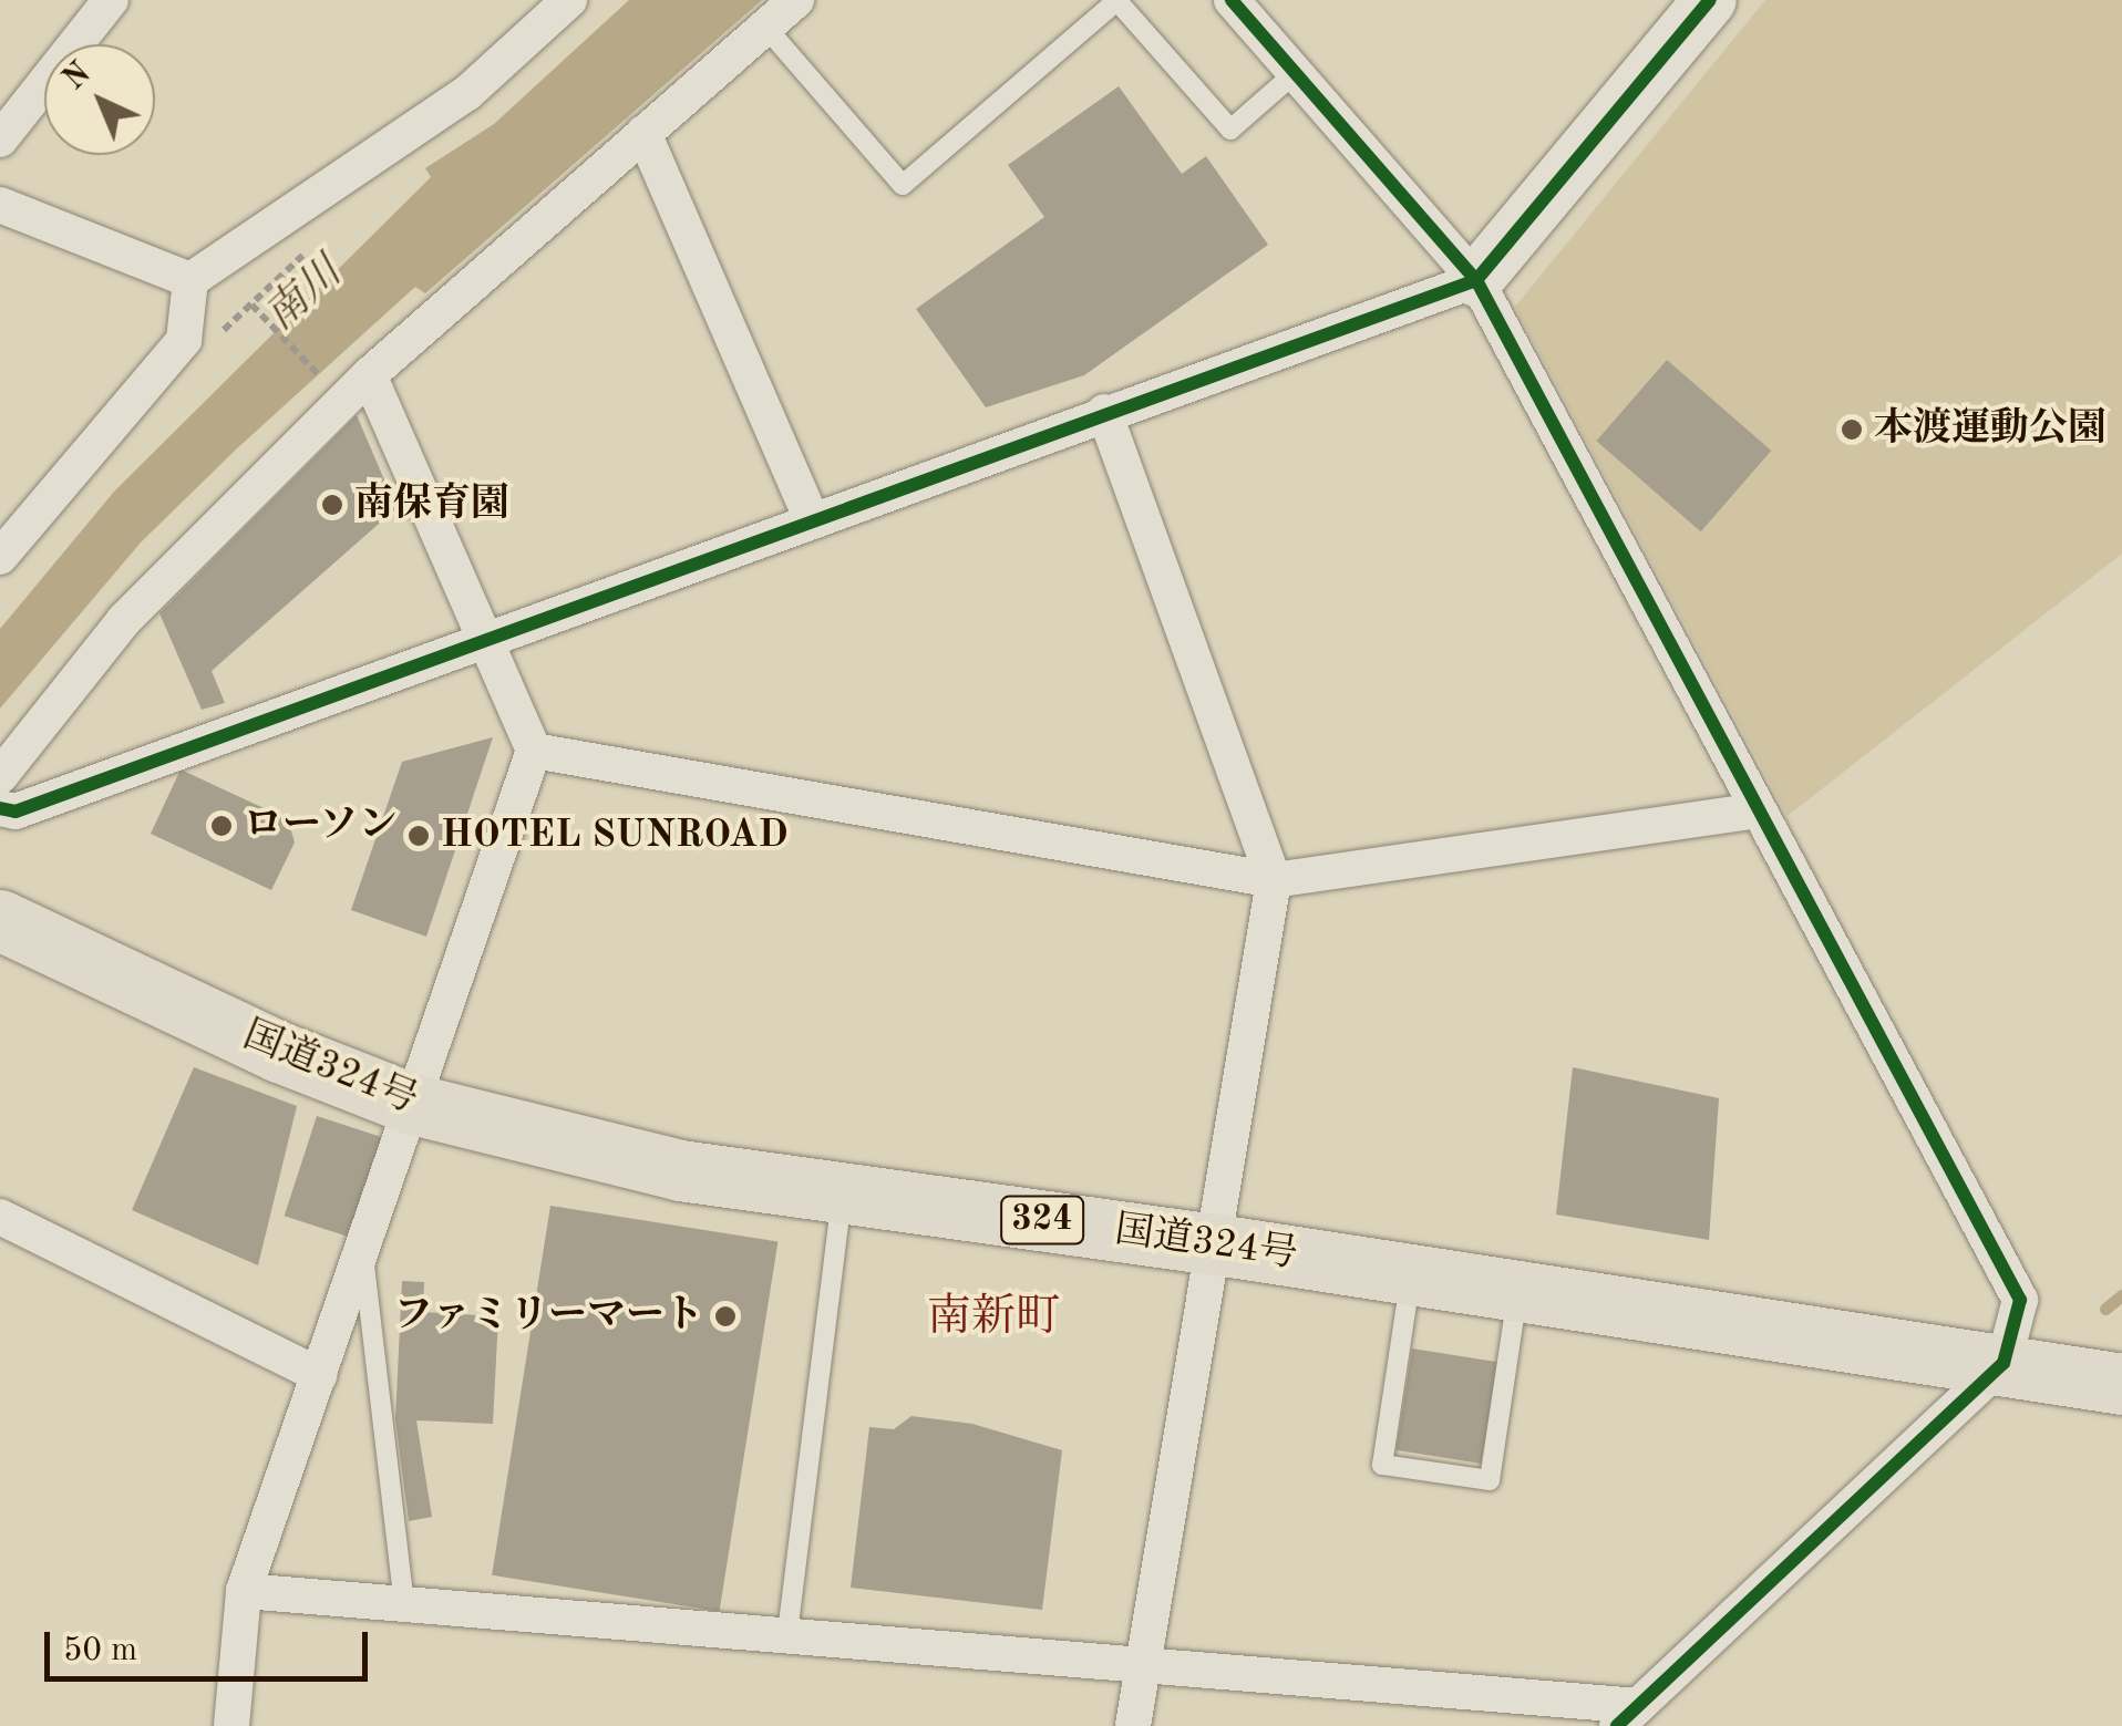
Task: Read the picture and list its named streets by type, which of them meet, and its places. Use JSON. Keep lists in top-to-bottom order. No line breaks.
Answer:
{"streets":{"highway":["国道324号","324"]},"districts":["南新町"],"water":["南川"],"places":["本渡運動公園","南保育園","ローソン","HOTEL SUNROAD","ファミリーマート"],"scale_bar":"50 m","north":"top left"}
